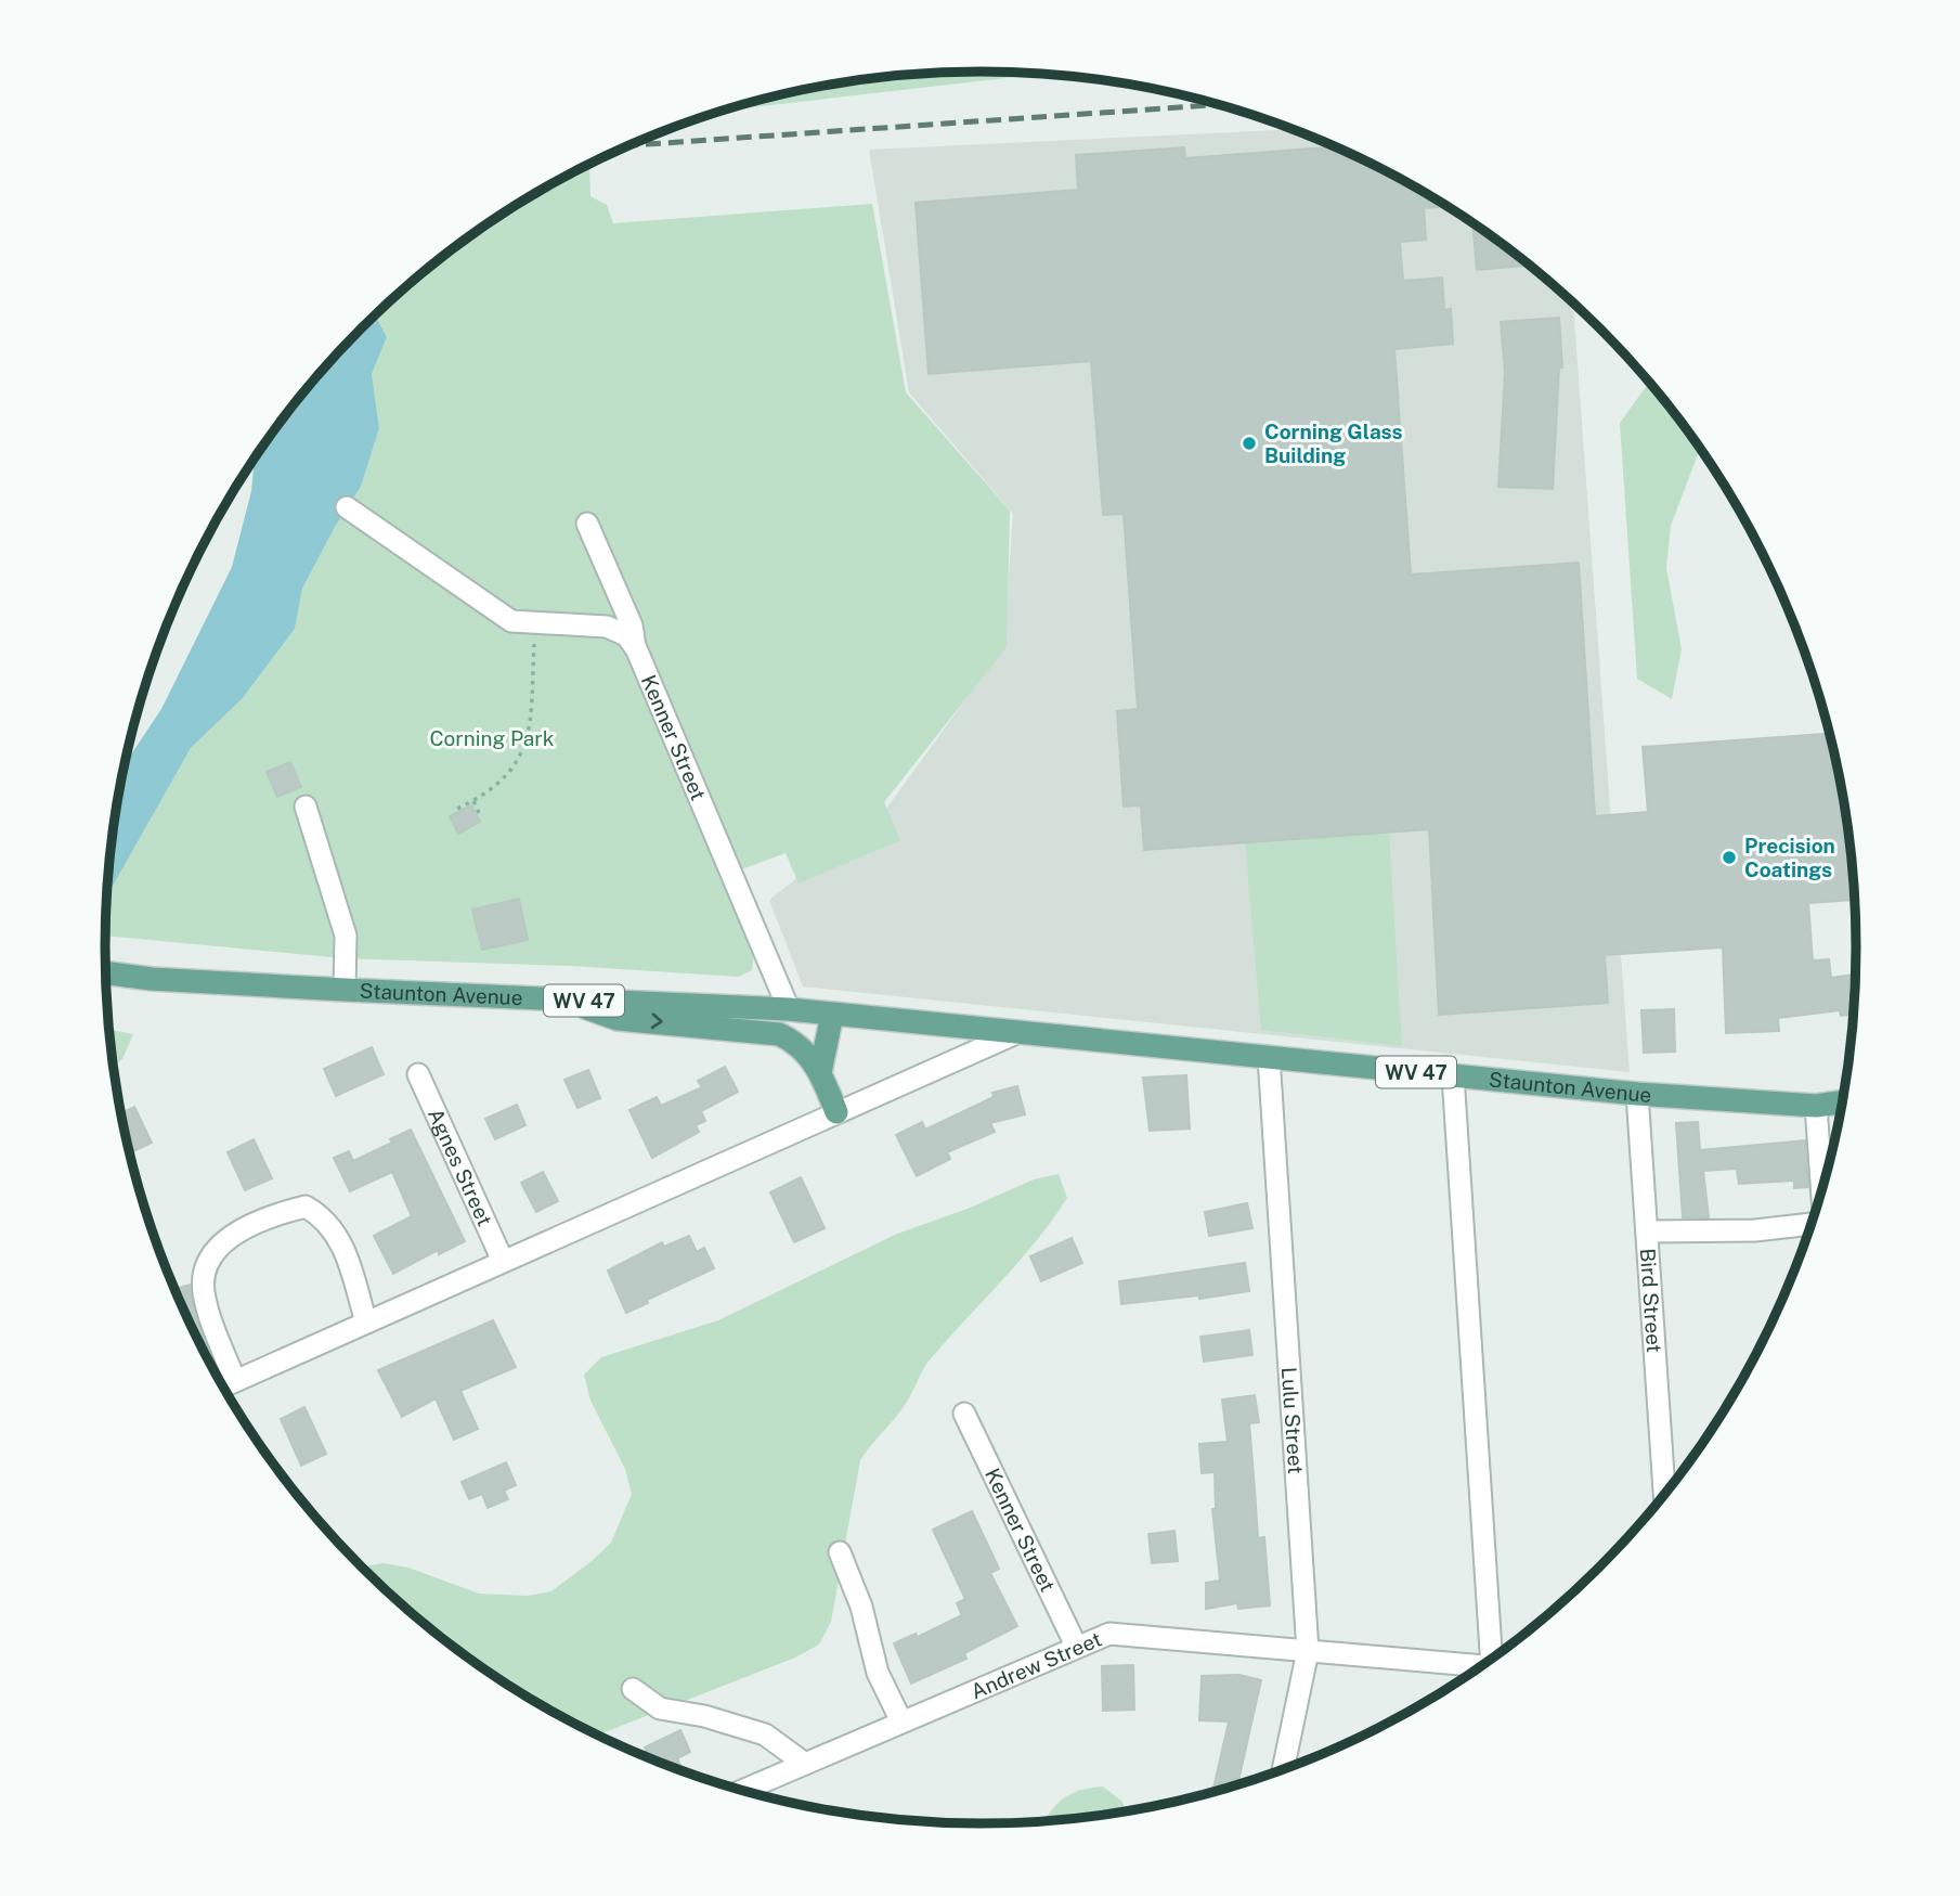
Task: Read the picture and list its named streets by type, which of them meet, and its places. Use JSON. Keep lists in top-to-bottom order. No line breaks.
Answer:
{"streets":{"main road":["Staunton Avenue","WV 47"],"street":["Kenner Street","Agnes Street","Bird Street","Lulu Street","Andrew Street"]},"crossings":[["Kenner Street","Staunton Avenue"],["Kenner Street","Andrew Street"],["Staunton Avenue","Agnes Street"],["Staunton Avenue","Bird Street"],["Staunton Avenue","Lulu Street"],["Lulu Street","Andrew Street"]],"parks":["Corning Park"],"places":["Corning Glass Building","Precision Coatings"]}
